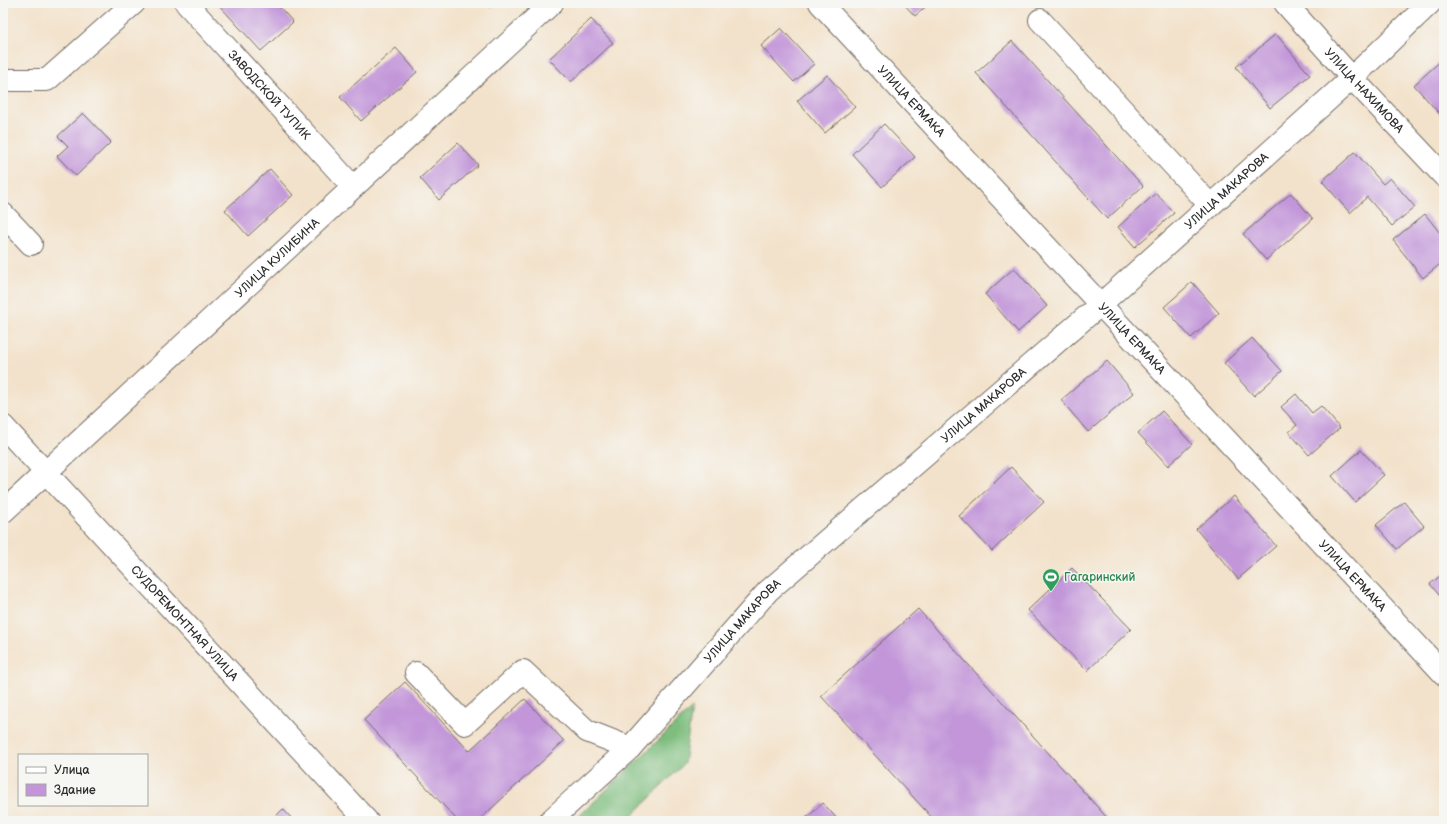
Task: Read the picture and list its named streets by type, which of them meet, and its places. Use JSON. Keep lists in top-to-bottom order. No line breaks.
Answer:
{"streets":{"street":["УЛИЦА НАХИМОВА","ЗАВОДСКОЙ ТУПИК","УЛИЦА ЕРМАКА","УЛИЦА МАКАРОВА","УЛИЦА КУЛИБИНА","СУДОРЕМОНТНАЯ УЛИЦА"]},"crossings":[["УЛИЦА НАХИМОВА","УЛИЦА МАКАРОВА"],["ЗАВОДСКОЙ ТУПИК","УЛИЦА КУЛИБИНА"],["УЛИЦА ЕРМАКА","УЛИЦА МАКАРОВА"],["УЛИЦА КУЛИБИНА","СУДОРЕМОНТНАЯ УЛИЦА"]],"places":{"sports":["Гагаринский"]},"legend":["Улица","Здание"]}
